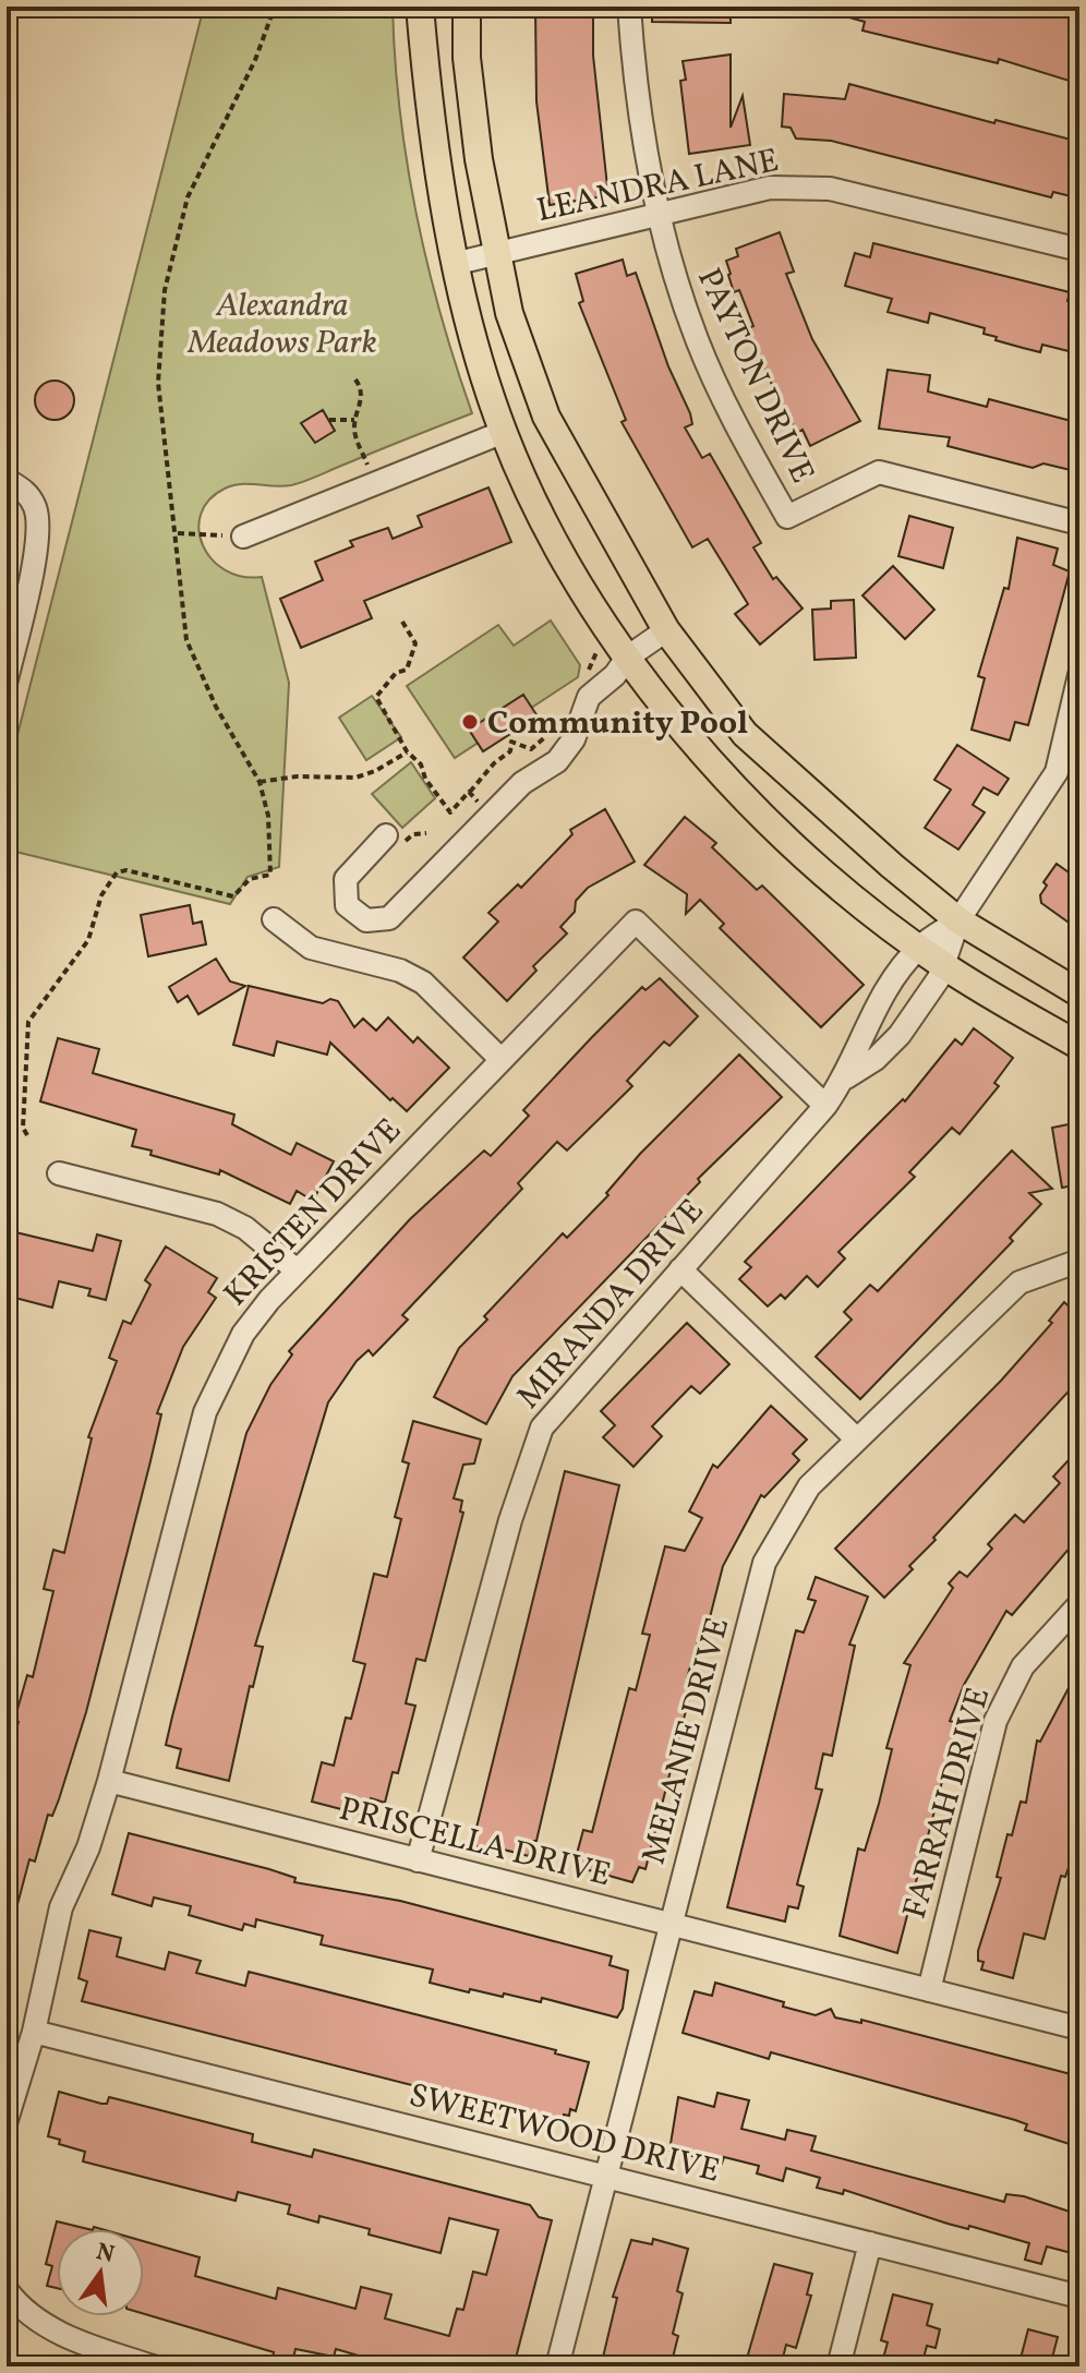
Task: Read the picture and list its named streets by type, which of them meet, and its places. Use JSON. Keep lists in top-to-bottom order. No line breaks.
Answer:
{"streets":{"street":["LEANDRA LANE","PAYTON DRIVE","KRISTEN DRIVE","MIRANDA DRIVE","MELANIE DRIVE","FARRAH DRIVE","PRISCELLA DRIVE","SWEETWOOD DRIVE"]},"crossings":[["LEANDRA LANE","PAYTON DRIVE"],["KRISTEN DRIVE","MIRANDA DRIVE"],["KRISTEN DRIVE","PRISCELLA DRIVE"],["KRISTEN DRIVE","SWEETWOOD DRIVE"],["MIRANDA DRIVE","PRISCELLA DRIVE"],["MELANIE DRIVE","PRISCELLA DRIVE"],["MELANIE DRIVE","SWEETWOOD DRIVE"],["FARRAH DRIVE","PRISCELLA DRIVE"]],"parks":["Alexandra Meadows Park"],"places":["Community Pool"],"north":"top"}
